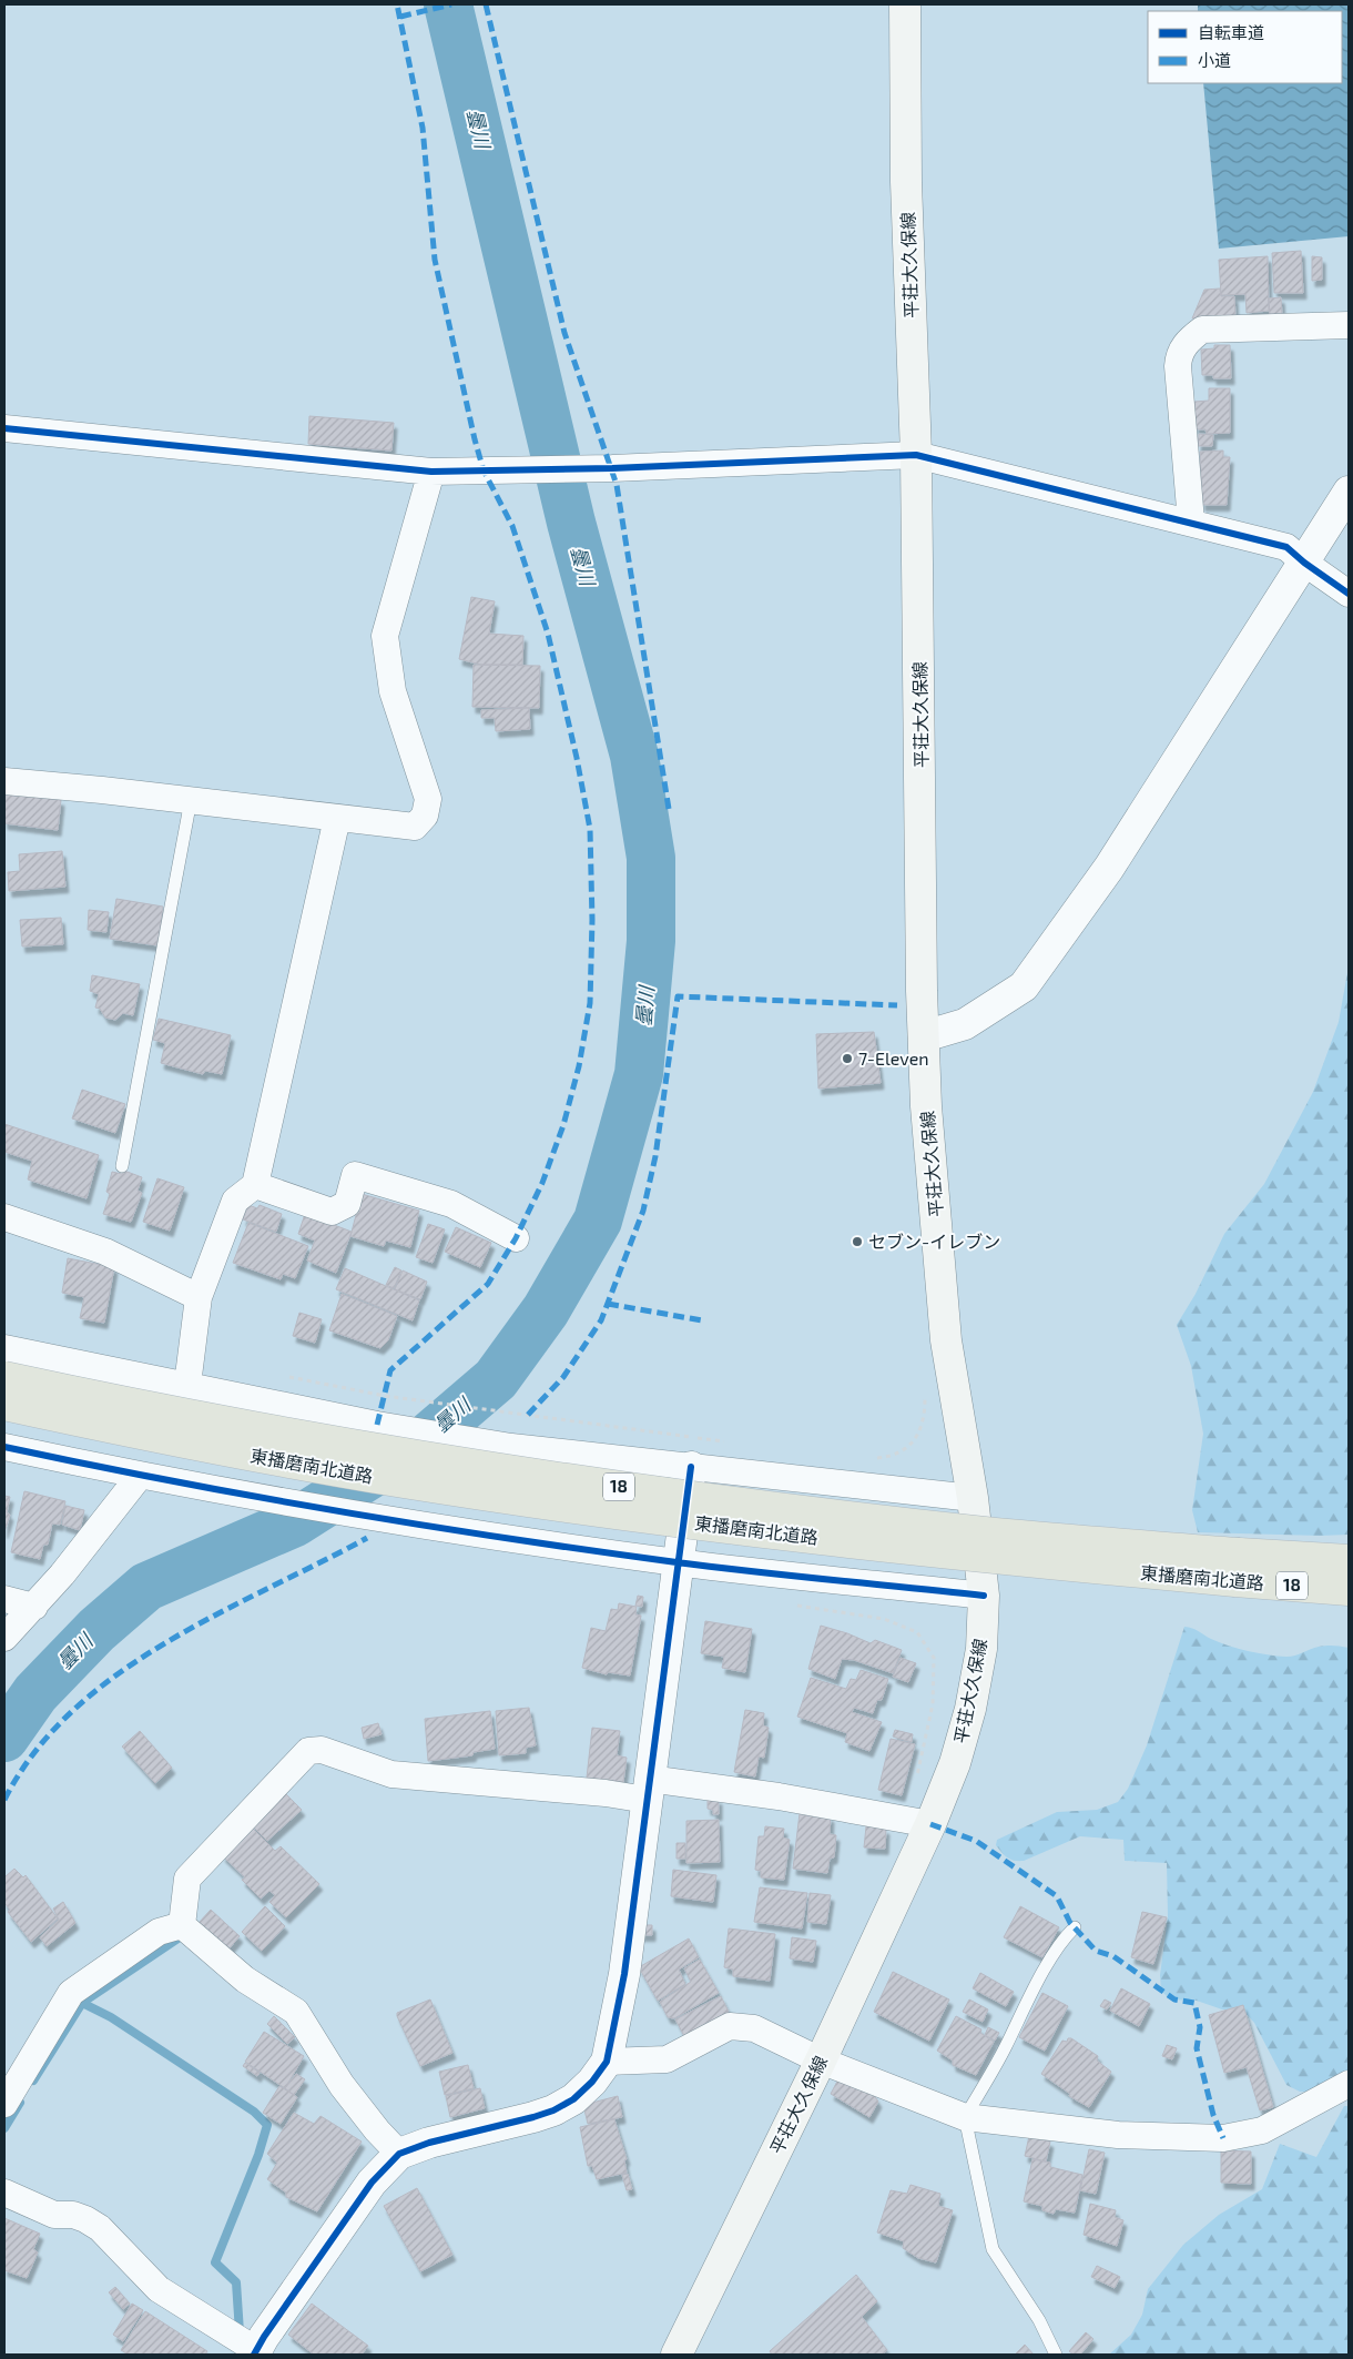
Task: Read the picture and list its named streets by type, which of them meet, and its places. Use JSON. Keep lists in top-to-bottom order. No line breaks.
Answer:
{"streets":{"highway":["東播磨南北道路","18"],"main road":["平荘大久保線"]},"water":["曇川"],"places":["7-Eleven","セブン-イレブン"],"legend":["自転車道","小道"]}
